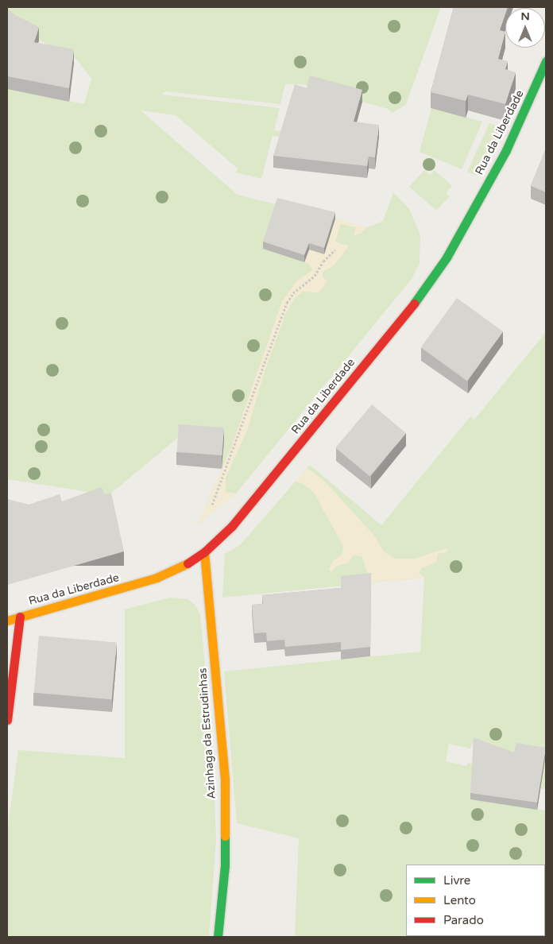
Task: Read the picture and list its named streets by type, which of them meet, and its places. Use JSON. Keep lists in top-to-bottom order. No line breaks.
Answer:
{"streets":{"street":["Rua da Liberdade","Azinhaga da Estrudinhas"]},"crossings":[["Rua da Liberdade","Azinhaga da Estrudinhas"]],"legend":["Livre","Lento","Parado"],"north":"top"}
